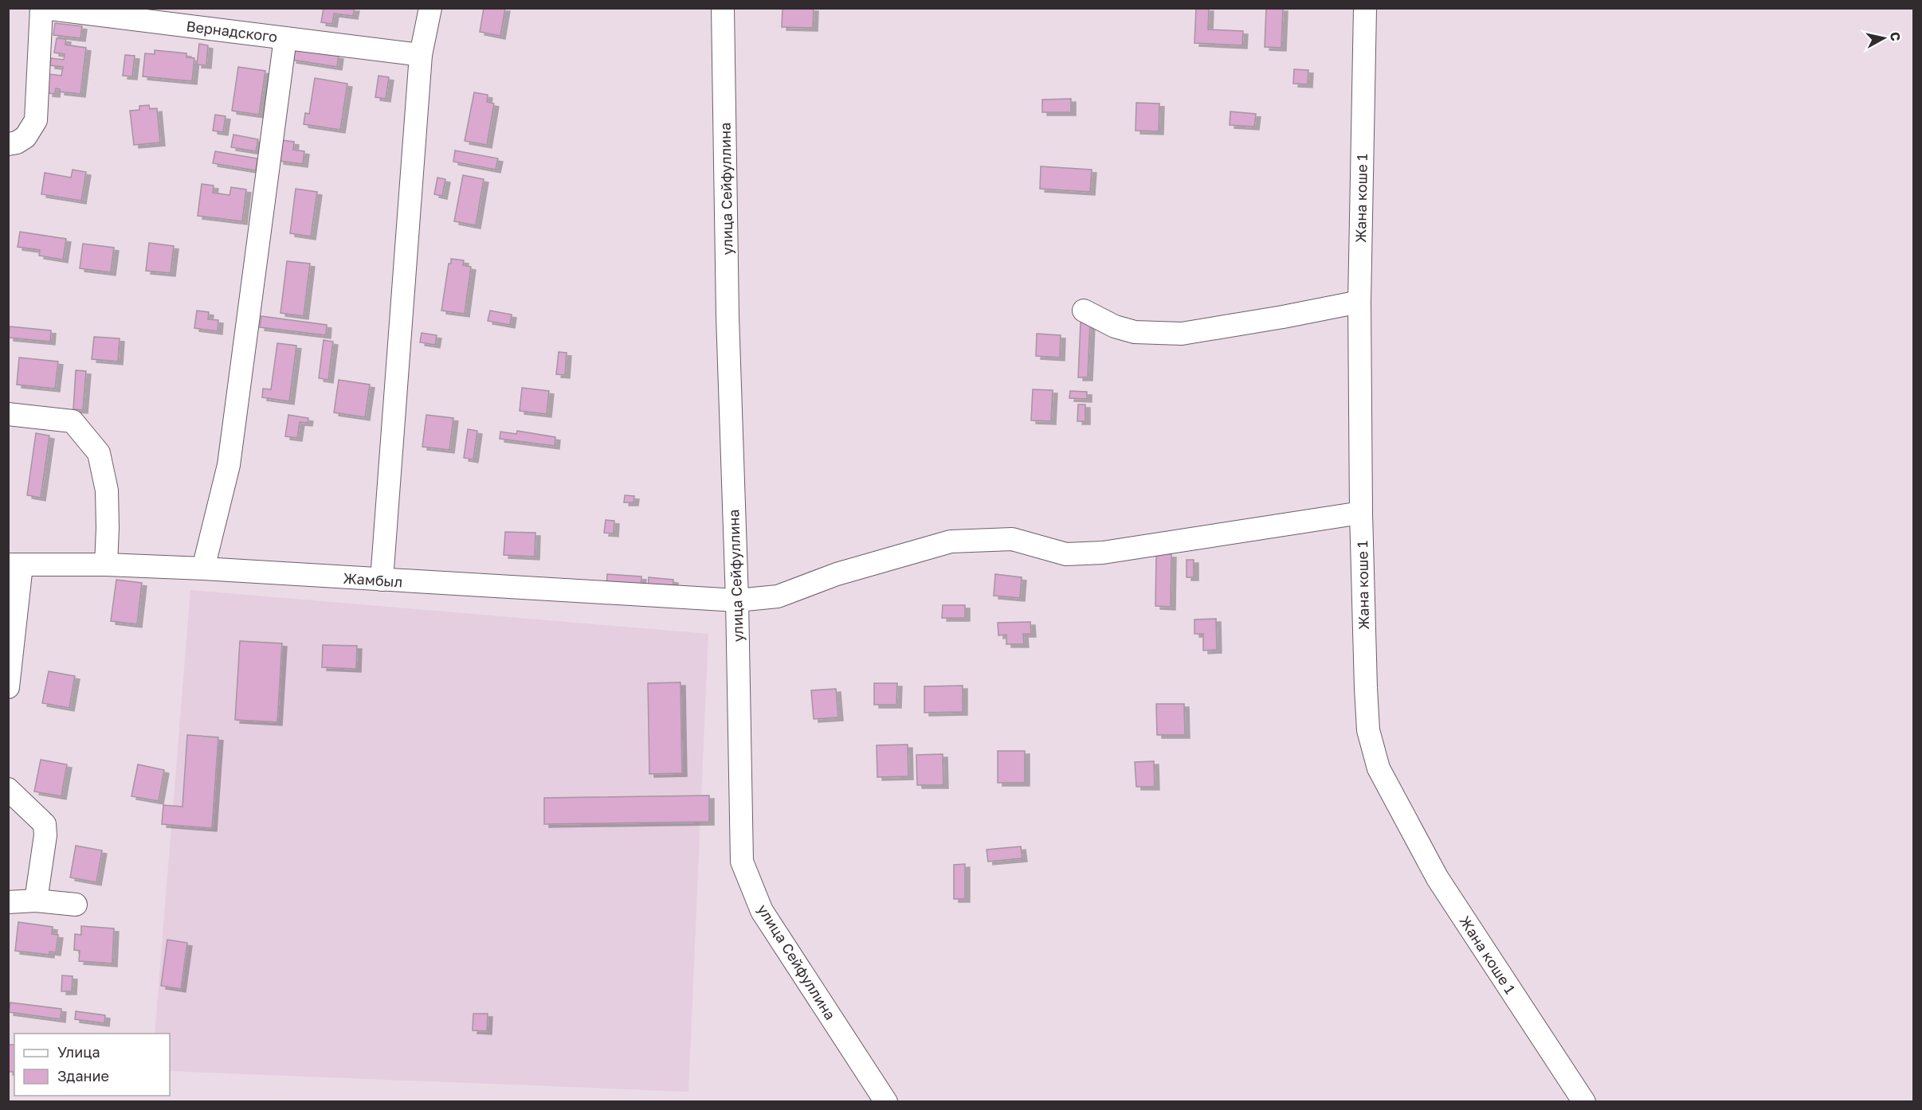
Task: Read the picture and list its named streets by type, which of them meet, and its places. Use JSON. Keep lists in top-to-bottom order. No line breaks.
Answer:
{"streets":{"street":["Вернадского","улица Сейфуллина","Жана коше 1","Жамбыл"]},"crossings":[["улица Сейфуллина","Жамбыл"],["Жана коше 1","Жамбыл"]],"legend":["Улица","Здание"],"north":"right"}
